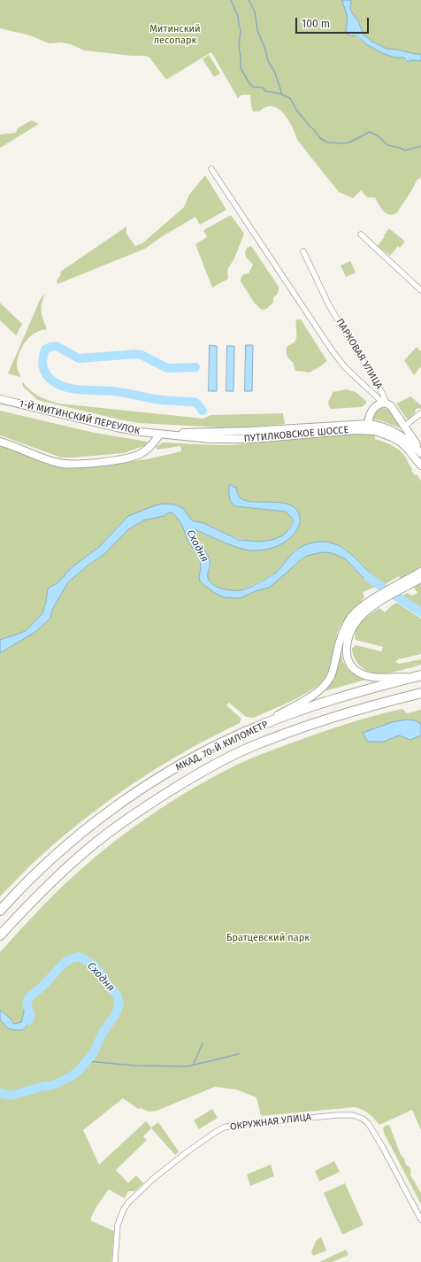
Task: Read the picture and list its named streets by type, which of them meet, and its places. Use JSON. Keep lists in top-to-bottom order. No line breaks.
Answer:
{"streets":{"highway":["МКАД, 70-Й КИЛОМЕТР"],"main road":["ПАРКОВАЯ УЛИЦА","1-Й МИТИНСКИЙ ПЕРЕУЛОК","ПУТИЛКОВСКОЕ ШОССЕ"],"street":["ОКРУЖНАЯ УЛИЦА"]},"crossings":[["ПАРКОВАЯ УЛИЦА","ПУТИЛКОВСКОЕ ШОССЕ"],["1-Й МИТИНСКИЙ ПЕРЕУЛОК","ПУТИЛКОВСКОЕ ШОССЕ"]],"water":["Сходня"],"parks":["Митинский лесопарк","Братцевский парк"],"scale_bar":"100 m"}
